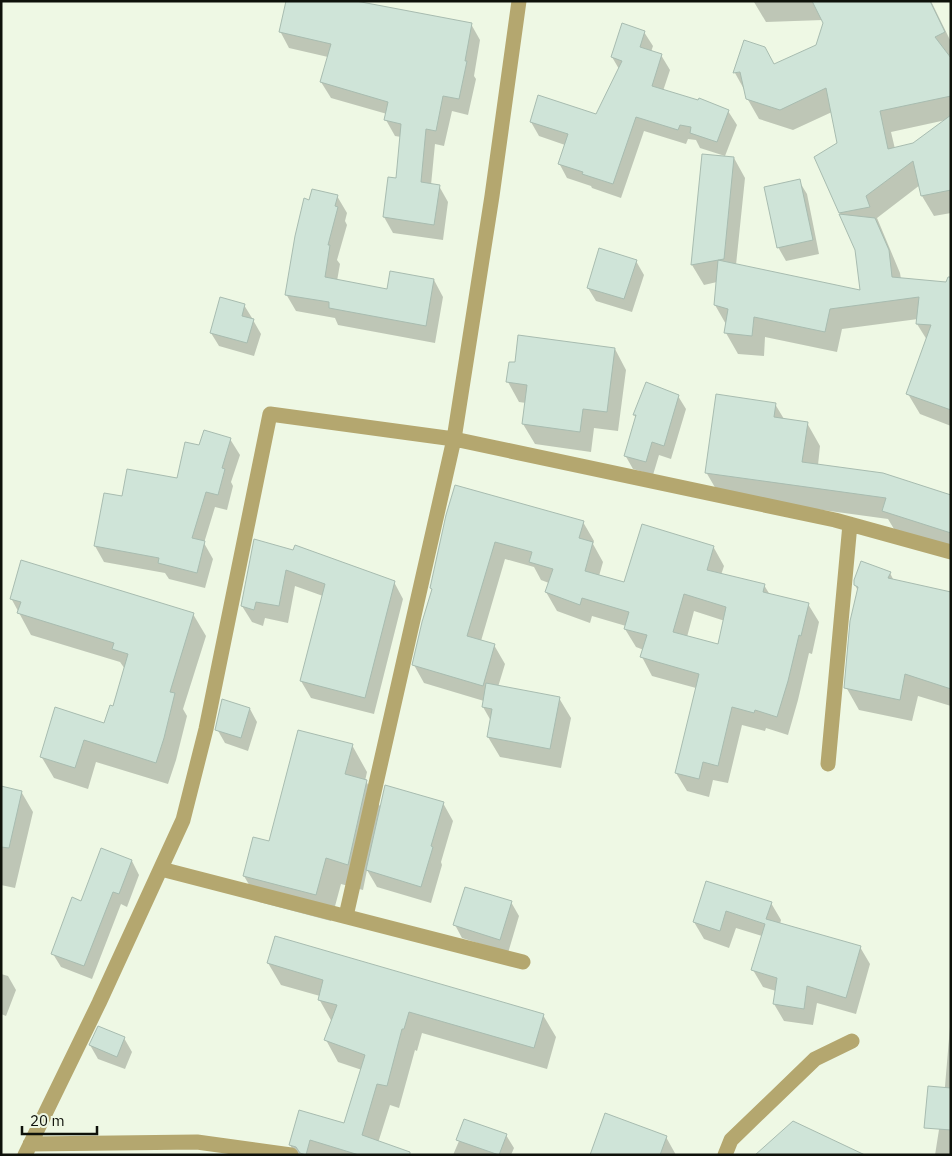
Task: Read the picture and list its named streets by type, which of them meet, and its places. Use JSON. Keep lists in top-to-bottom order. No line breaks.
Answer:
{"scale_bar":"20 m"}
